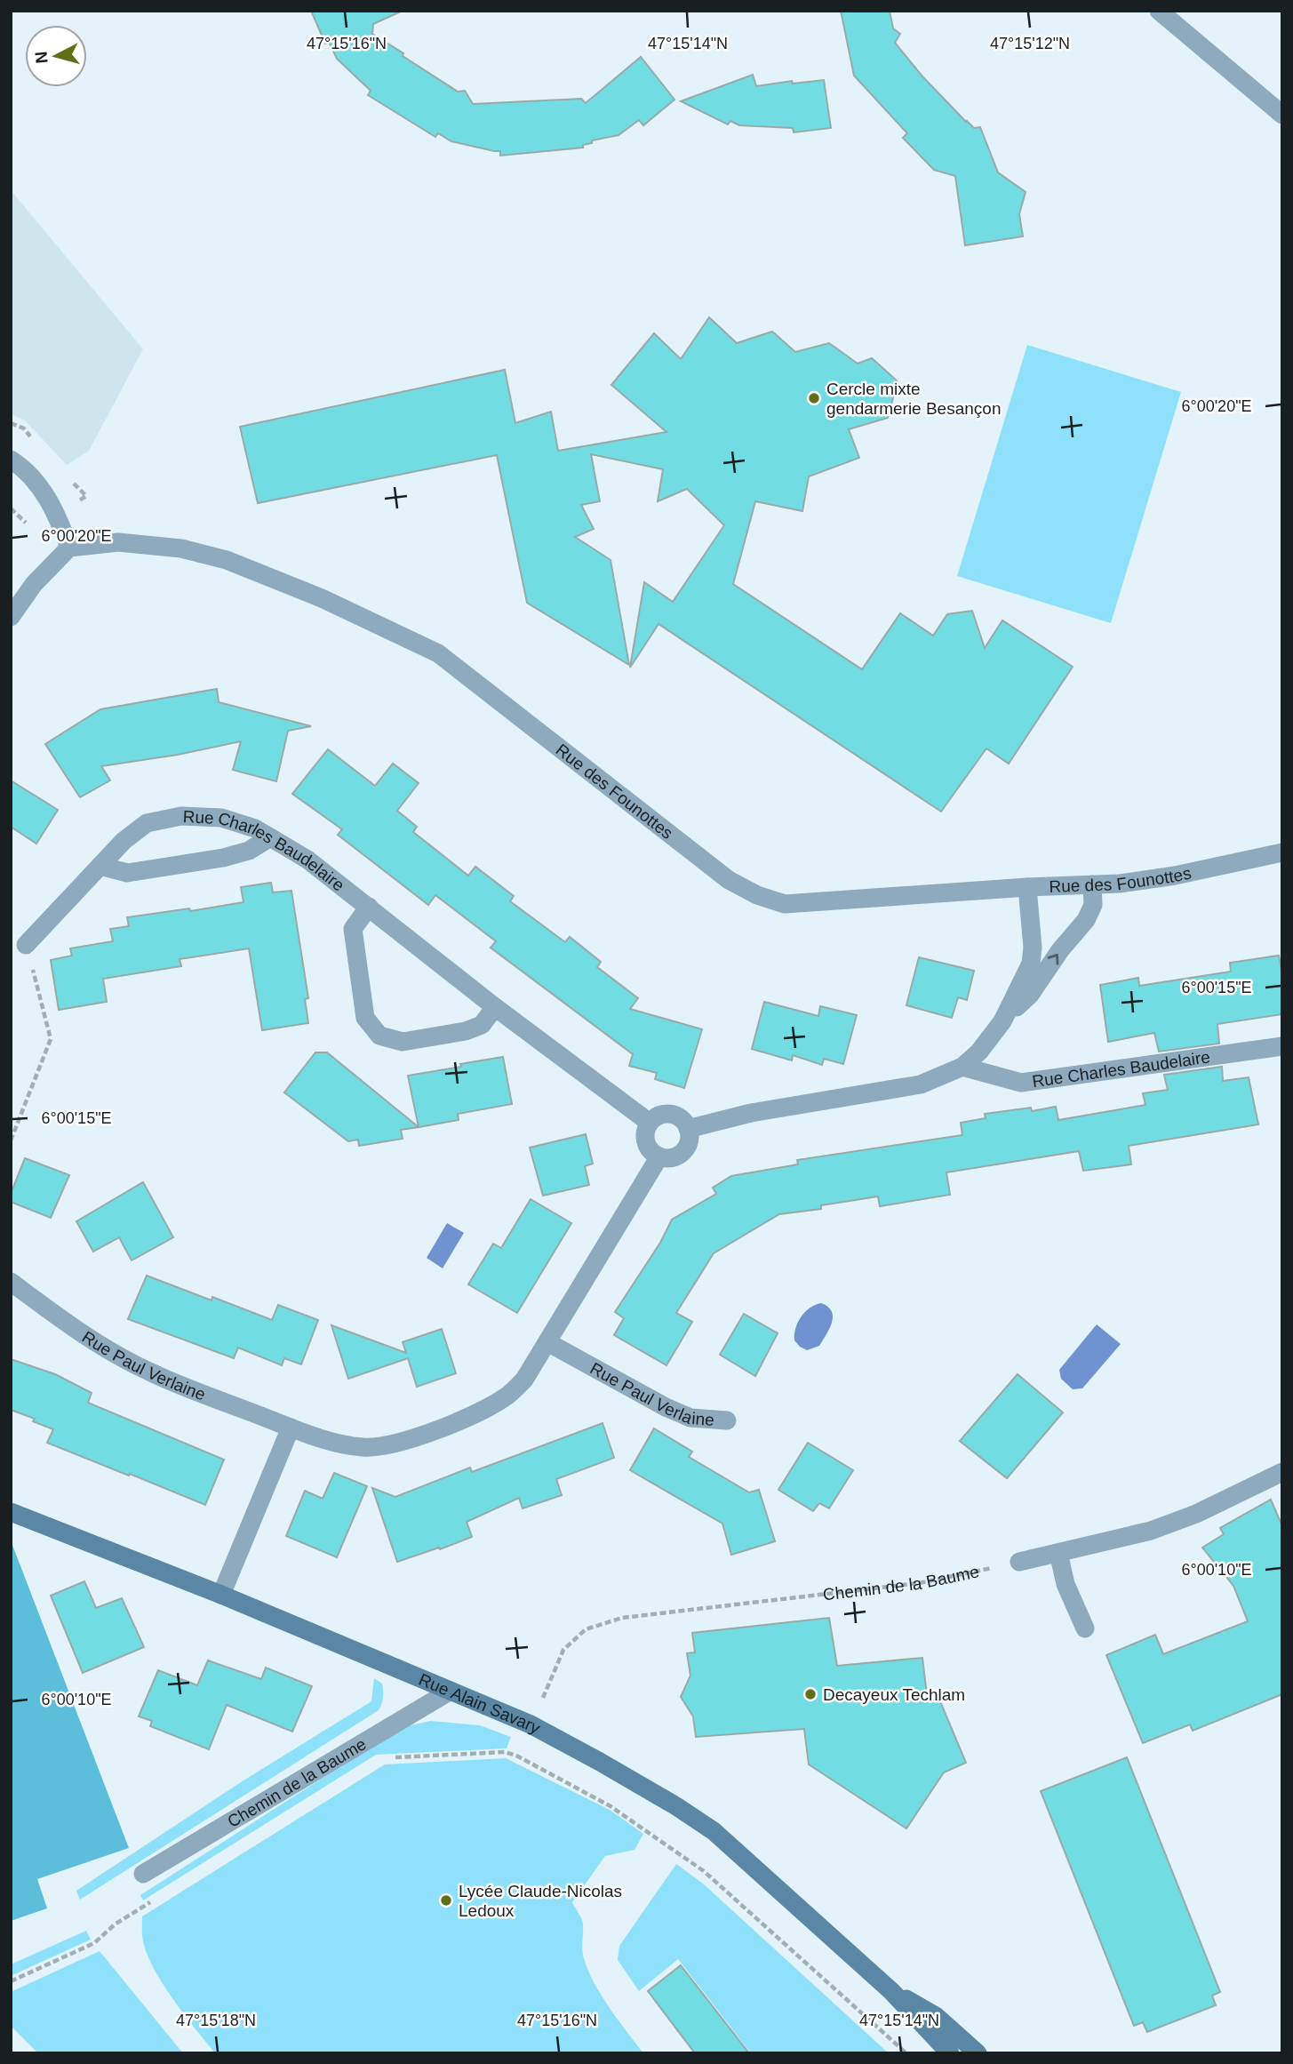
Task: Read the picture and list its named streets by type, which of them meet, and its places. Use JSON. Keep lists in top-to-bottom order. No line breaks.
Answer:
{"streets":{"street":["Rue des Founottes","Rue Charles Baudelaire","Rue Paul Verlaine","Chemin de la Baume","Rue Alain Savary"]},"crossings":[["Rue Charles Baudelaire","Rue Paul Verlaine"],["Chemin de la Baume","Rue Alain Savary"]],"places":["Cercle mixte gendarmerie Besançon","Decayeux Techlam","Lycée Claude-Nicolas Ledoux"],"north":"left","coordinates":["47°15'16\"N","47°15'14\"N","47°15'12\"N","6°00'20\"E","6°00'15\"E","6°00'10\"E","47°15'18\"N"]}
